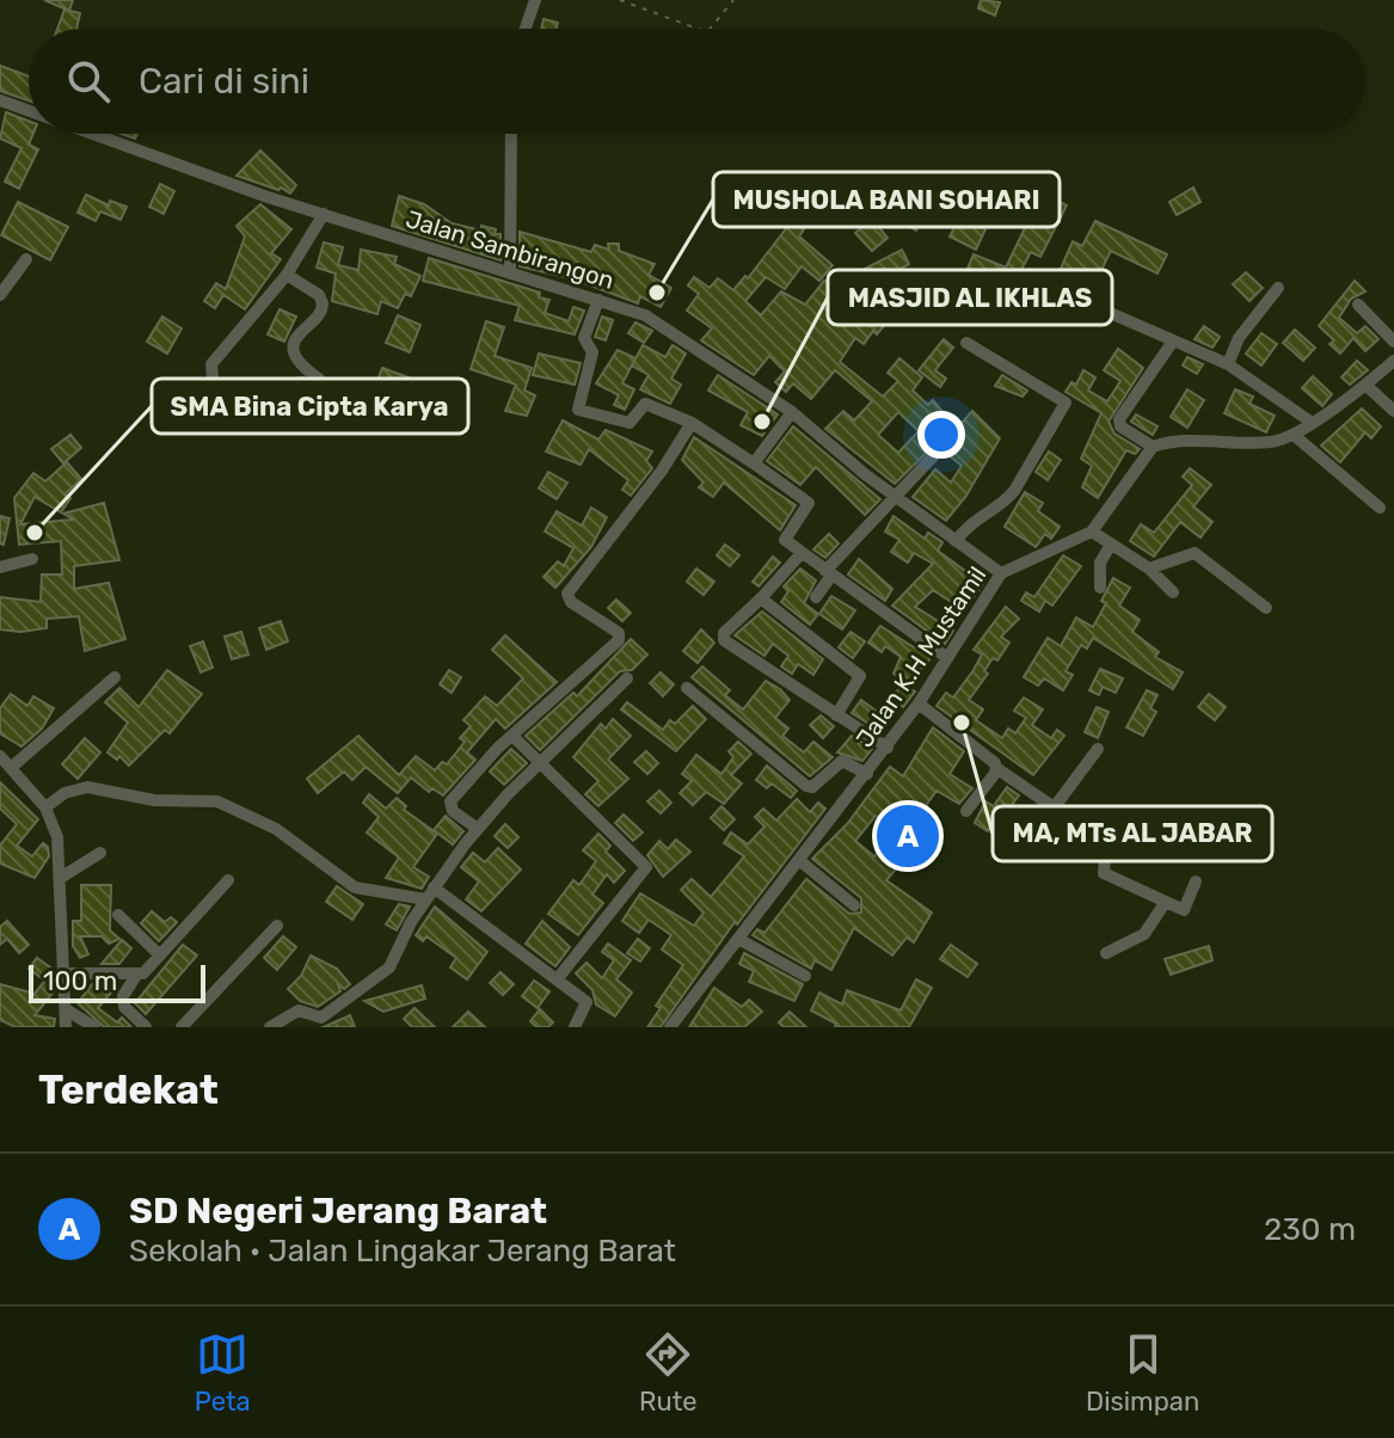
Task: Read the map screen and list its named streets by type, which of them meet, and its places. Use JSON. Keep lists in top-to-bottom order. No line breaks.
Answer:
{"streets":{"street":["Jalan Sambirangon","Jalan K.H Mustamil"]},"crossings":[["Jalan Sambirangon","Jalan K.H Mustamil"]],"places":["MUSHOLA BANI SOHARI","MASJID AL IKHLAS","SMA Bina Cipta Karya","MA, MTs AL JABAR"],"scale_bar":"100 m","page":{"search":"Cari di sini","pins":"A","scale":"100 m","heading":"Terdekat","list":[{"mark":"A","name":"SD Negeri Jerang Barat","note":"Sekolah · Jalan Lingakar Jerang Barat","value":"230 m"}],"nav":["Peta","Rute","Disimpan"]}}
